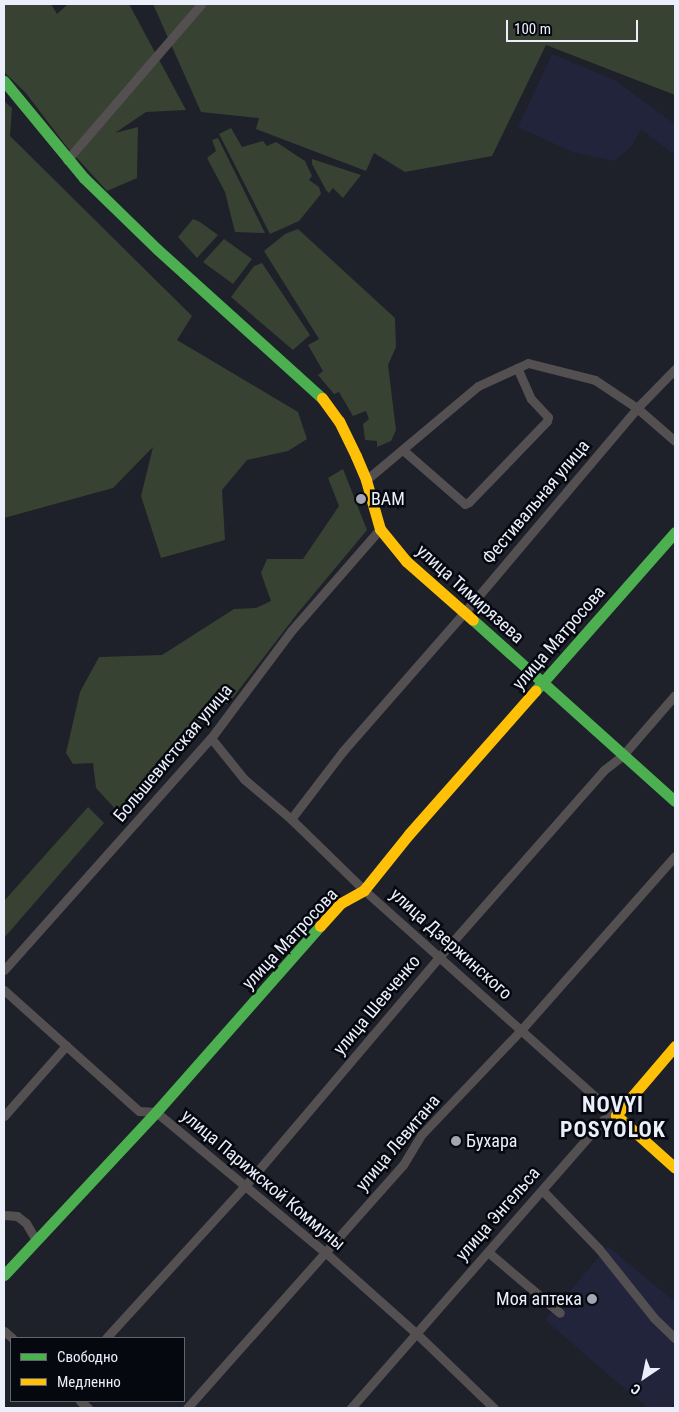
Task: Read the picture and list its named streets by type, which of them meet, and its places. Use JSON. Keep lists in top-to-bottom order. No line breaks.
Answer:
{"streets":{"street":["Фестивальная улица","улица Тимирязева","улица Матросова","Большевистская улица","улица Дзержинского","улица Шевченко","улица Левитана","улица Парижской Коммуны","улица Энгельса"]},"crossings":[["Фестивальная улица","улица Тимирязева"],["Фестивальная улица","улица Дзержинского"],["улица Тимирязева","улица Матросова"],["улица Тимирязева","Большевистская улица"],["улица Тимирязева","улица Шевченко"],["улица Матросова","улица Дзержинского"],["улица Матросова","улица Парижской Коммуны"],["Большевистская улица","улица Дзержинского"],["улица Дзержинского","улица Шевченко"],["улица Дзержинского","улица Левитана"],["улица Дзержинского","улица Энгельса"],["улица Шевченко","улица Парижской Коммуны"],["улица Левитана","улица Парижской Коммуны"],["улица Парижской Коммуны","улица Энгельса"]],"districts":["NOVYI POSYOLOK"],"places":["BAM","Бухара","Моя аптека"],"legend":["Свободно","Медленно"],"scale_bar":"100 m","north":"bottom left"}
